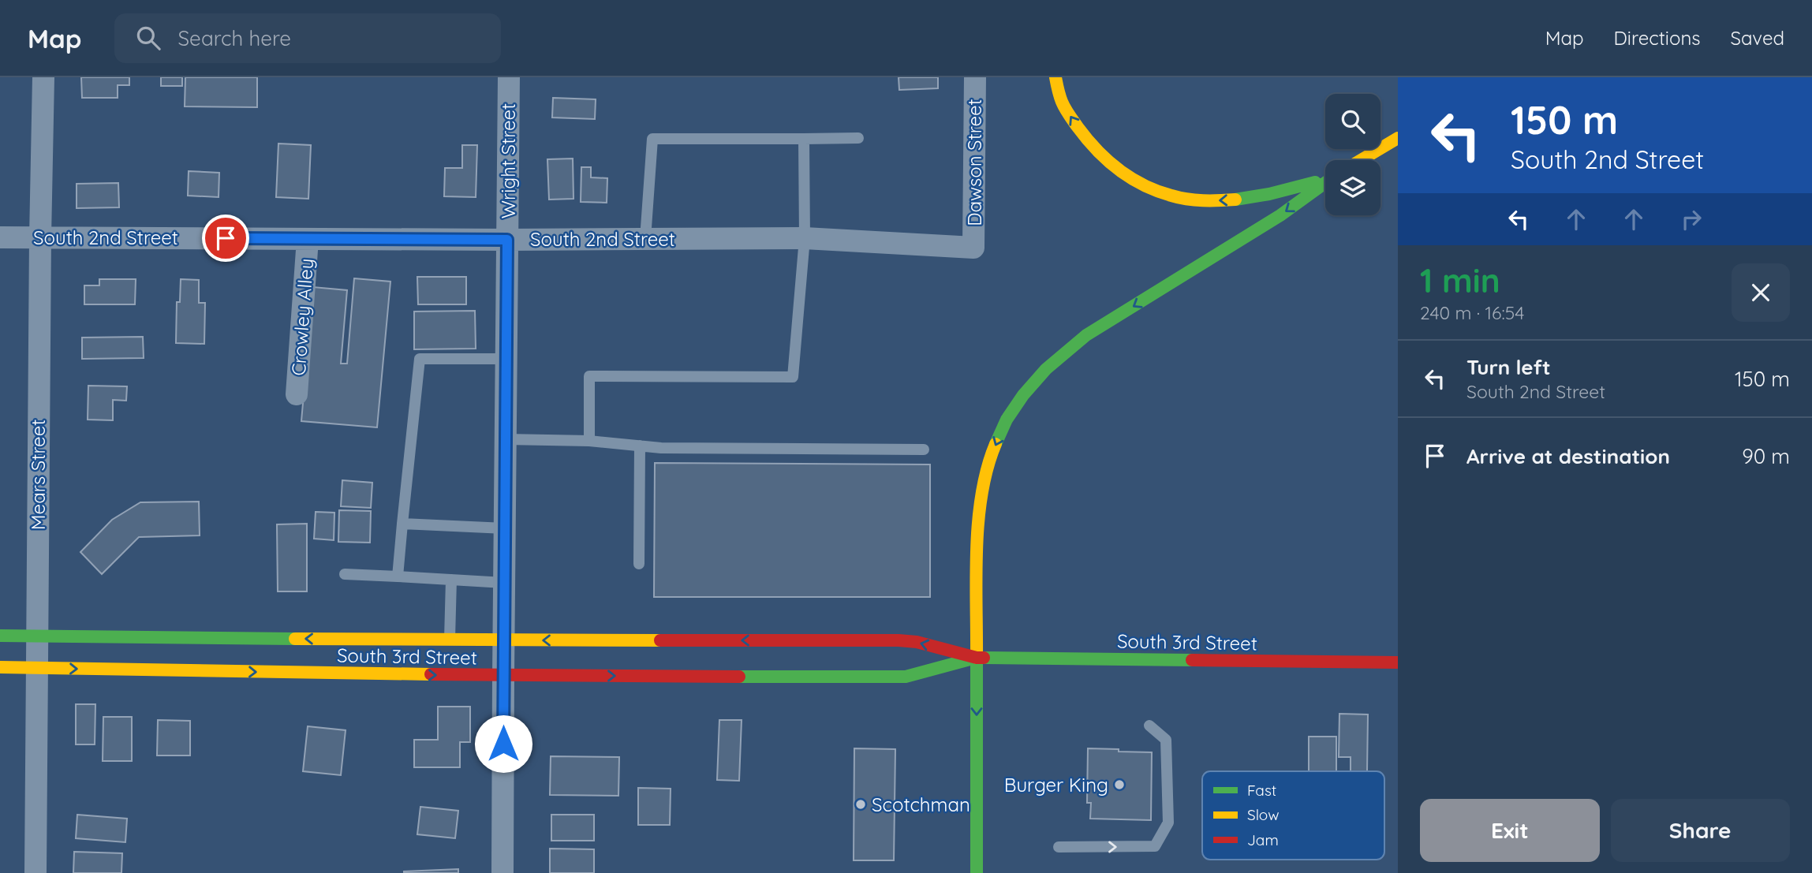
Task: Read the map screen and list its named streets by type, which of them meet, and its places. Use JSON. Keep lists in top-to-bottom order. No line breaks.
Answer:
{"streets":{"main road":["South 3rd Street"],"street":["Wright Street","Dawson Street","South 2nd Street","Crowley Alley","Mears Street"]},"crossings":[["Wright Street","South 2nd Street"],["Wright Street","South 3rd Street"],["Dawson Street","South 2nd Street"],["South 2nd Street","Crowley Alley"],["South 2nd Street","Mears Street"],["Mears Street","South 3rd Street"]],"places":["Burger King","Scotchman"],"legend":["Fast","Slow","Jam"],"page":{"header":"Map","search":"Search here","nav":["Map","Directions","Saved"],"turn":["150 m","South 2nd Street"],"heading":["1 min","240 m · 16:54"],"list":[{"name":"Turn left","note":"South 2nd Street","value":"150 m"},{"name":"Arrive at destination","value":"90 m"}],"buttons":["Exit","Share"]}}
